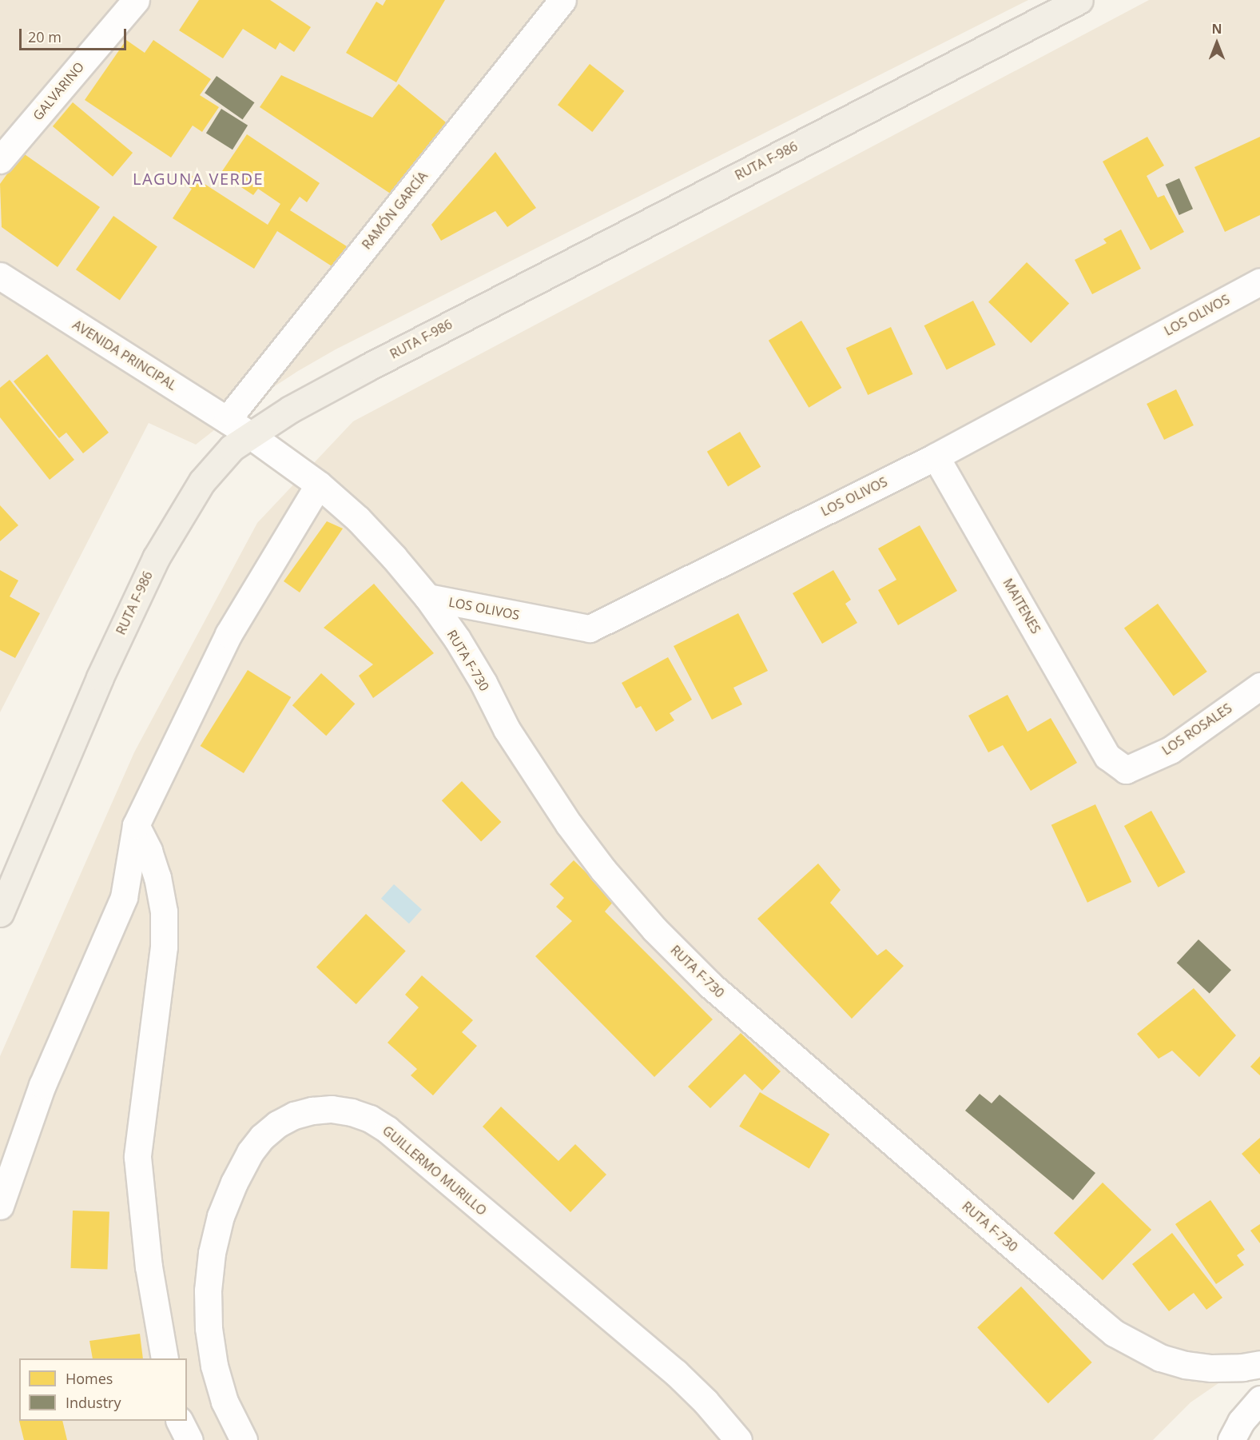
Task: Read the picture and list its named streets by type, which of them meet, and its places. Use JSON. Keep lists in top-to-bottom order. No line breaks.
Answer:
{"streets":{"main road":["RUTA F-986"],"street":["GALVARINO","RAMÓN GARCÍA","LOS OLIVOS","AVENIDA PRINCIPAL","MAITENES","RUTA F-730","LOS ROSALES","GUILLERMO MURILLO"]},"crossings":[["RUTA F-986","AVENIDA PRINCIPAL"],["RUTA F-986","RUTA F-730"],["RAMÓN GARCÍA","AVENIDA PRINCIPAL"],["LOS OLIVOS","MAITENES"],["LOS OLIVOS","RUTA F-730"],["AVENIDA PRINCIPAL","RUTA F-730"],["MAITENES","LOS ROSALES"]],"districts":["LAGUNA VERDE"],"legend":["Homes","Industry"],"scale_bar":"20 m","north":"top"}
